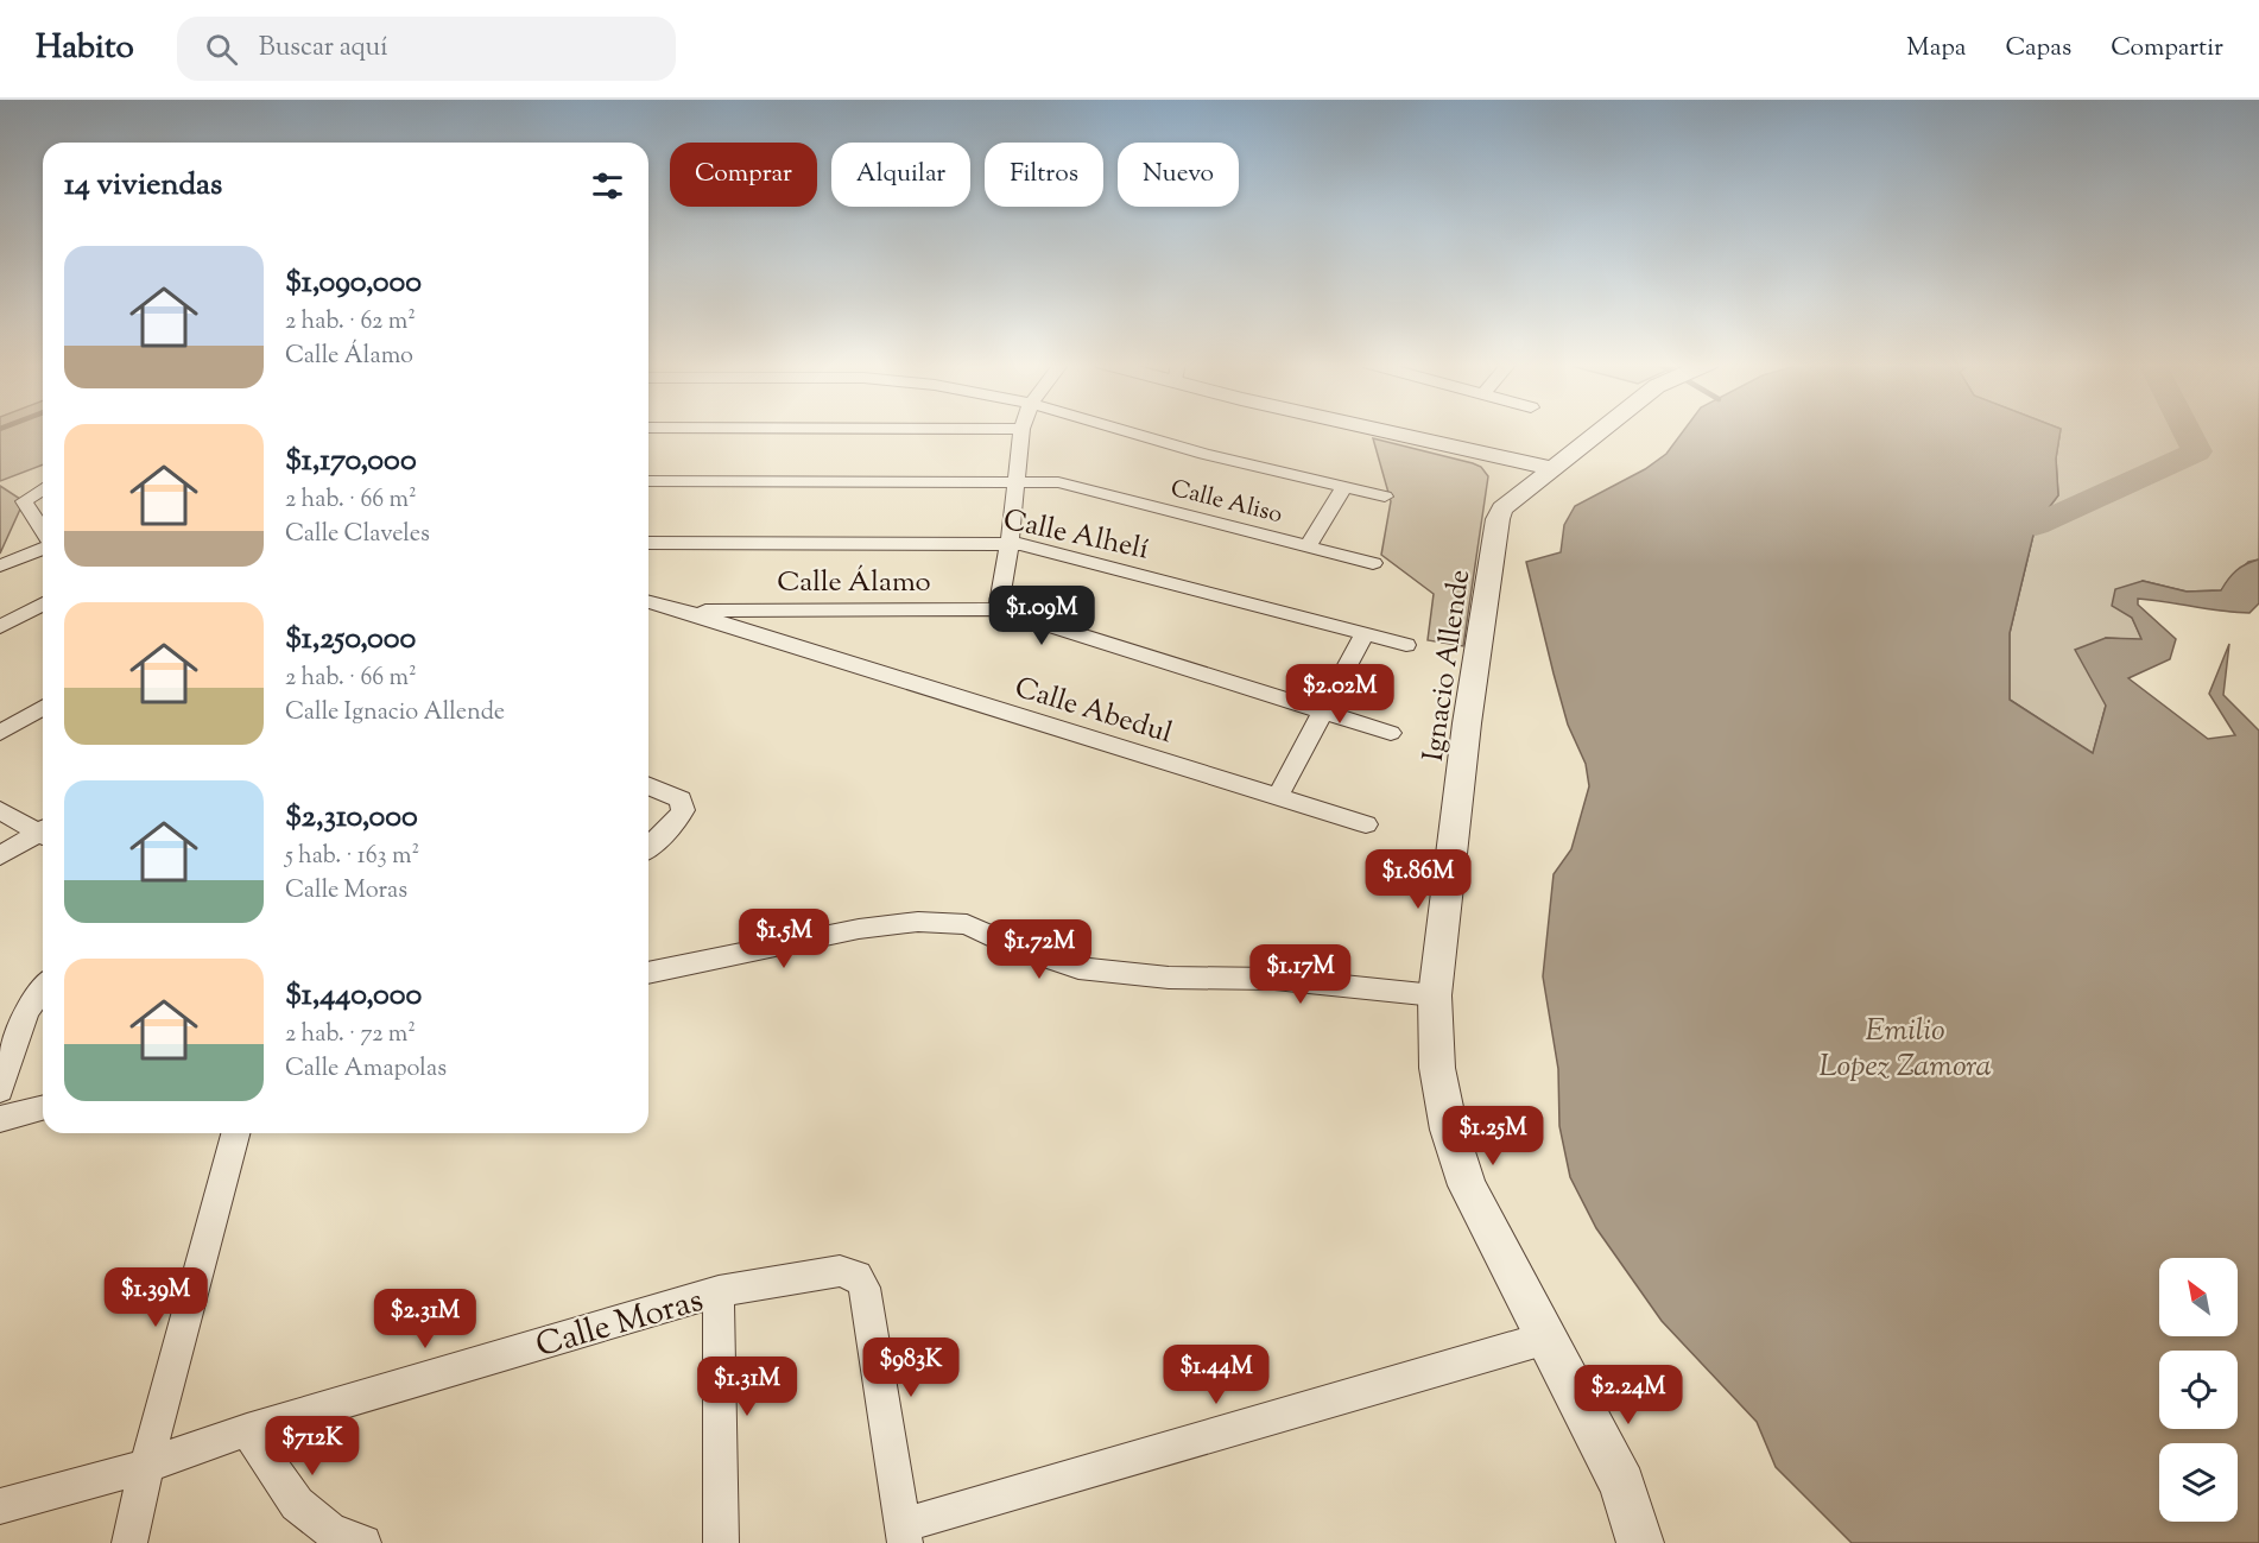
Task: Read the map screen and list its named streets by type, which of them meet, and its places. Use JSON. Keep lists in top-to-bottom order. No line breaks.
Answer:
{"streets":{"street":["Calle Aliso","Calle Alhelí","Calle Álamo","Ignacio Allende","Calle Abedul","Calle Moras"]},"crossings":[["Calle Álamo","Calle Abedul"]],"water":["Emilio Lopez Zamora"],"north":"top left","page":{"header":"Habito","search":"Buscar aquí","nav":["Mapa","Capas","Compartir"],"chip":["Comprar","Alquilar","Filtros","Nuevo"],"heading":"14 viviendas","list":[{"name":"$1,090,000","note":"2 hab. · 62 m² · Calle Álamo"},{"name":"$1,170,000","note":"2 hab. · 66 m² · Calle Claveles"},{"name":"$1,250,000","note":"2 hab. · 66 m² · Calle Ignacio Allende"},{"name":"$2,310,000","note":"5 hab. · 163 m² · Calle Moras"},{"name":"$1,440,000","note":"2 hab. · 72 m² · Calle Amapolas"}],"price":["$1.09M","$2.02M","$1.86M","$1.5M","$1.72M","$1.17M","$1.25M","$1.39M","$2.31M","$983K","$1.44M","$1.31M","$2.24M","$712K"]}}
